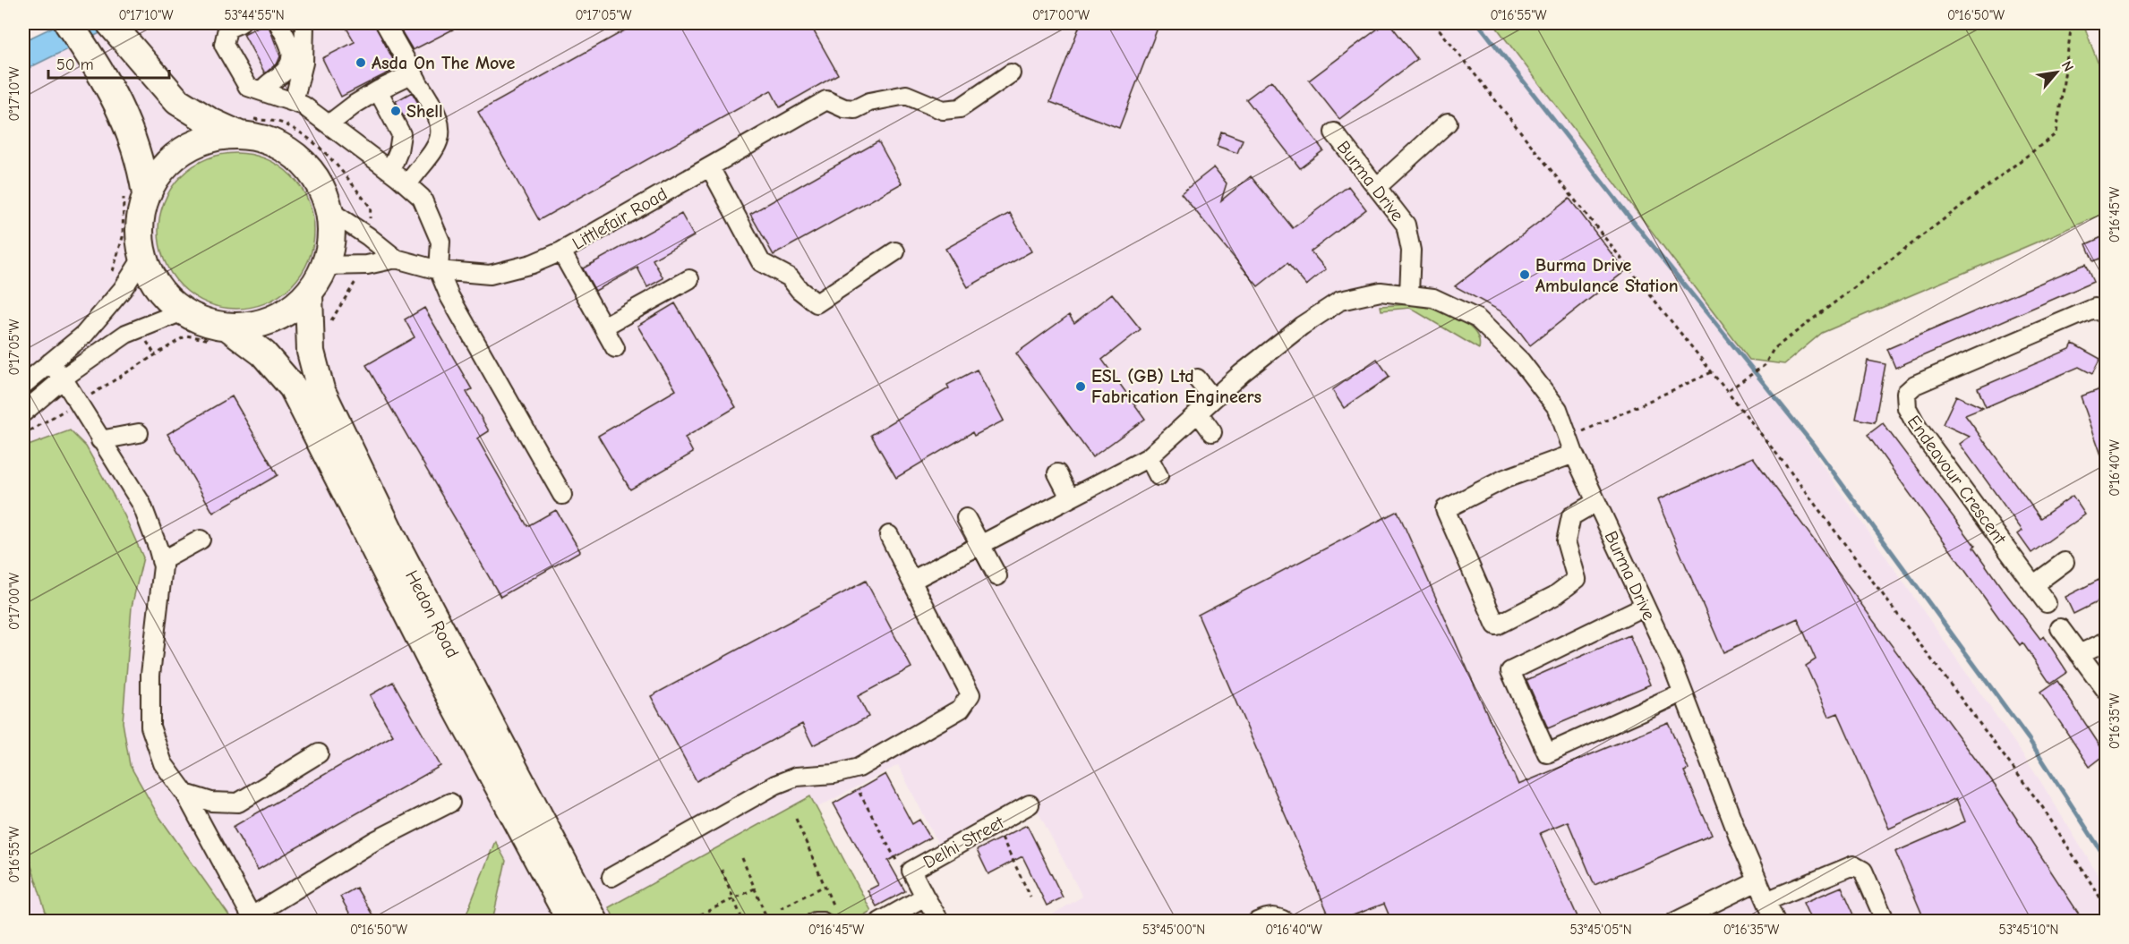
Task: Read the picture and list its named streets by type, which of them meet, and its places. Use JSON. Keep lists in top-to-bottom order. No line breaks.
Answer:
{"streets":{"highway":["Hedon Road"],"street":["Burma Drive","Littlefair Road","Endeavour Crescent","Delhi Street"]},"places":["Asda On The Move","Shell","Burma Drive Ambulance Station","ESL (GB) Ltd Fabrication Engineers"],"scale_bar":"50 m","north":"top right","coordinates":["0°17'10\"W","53°44'55\"N","0°17'05\"W","0°17'00\"W","0°16'55\"W","0°16'50\"W","0°16'45\"W","0°16'40\"W","0°16'35\"W","53°45'00\"N","53°45'05\"N","53°45'10\"N"]}
